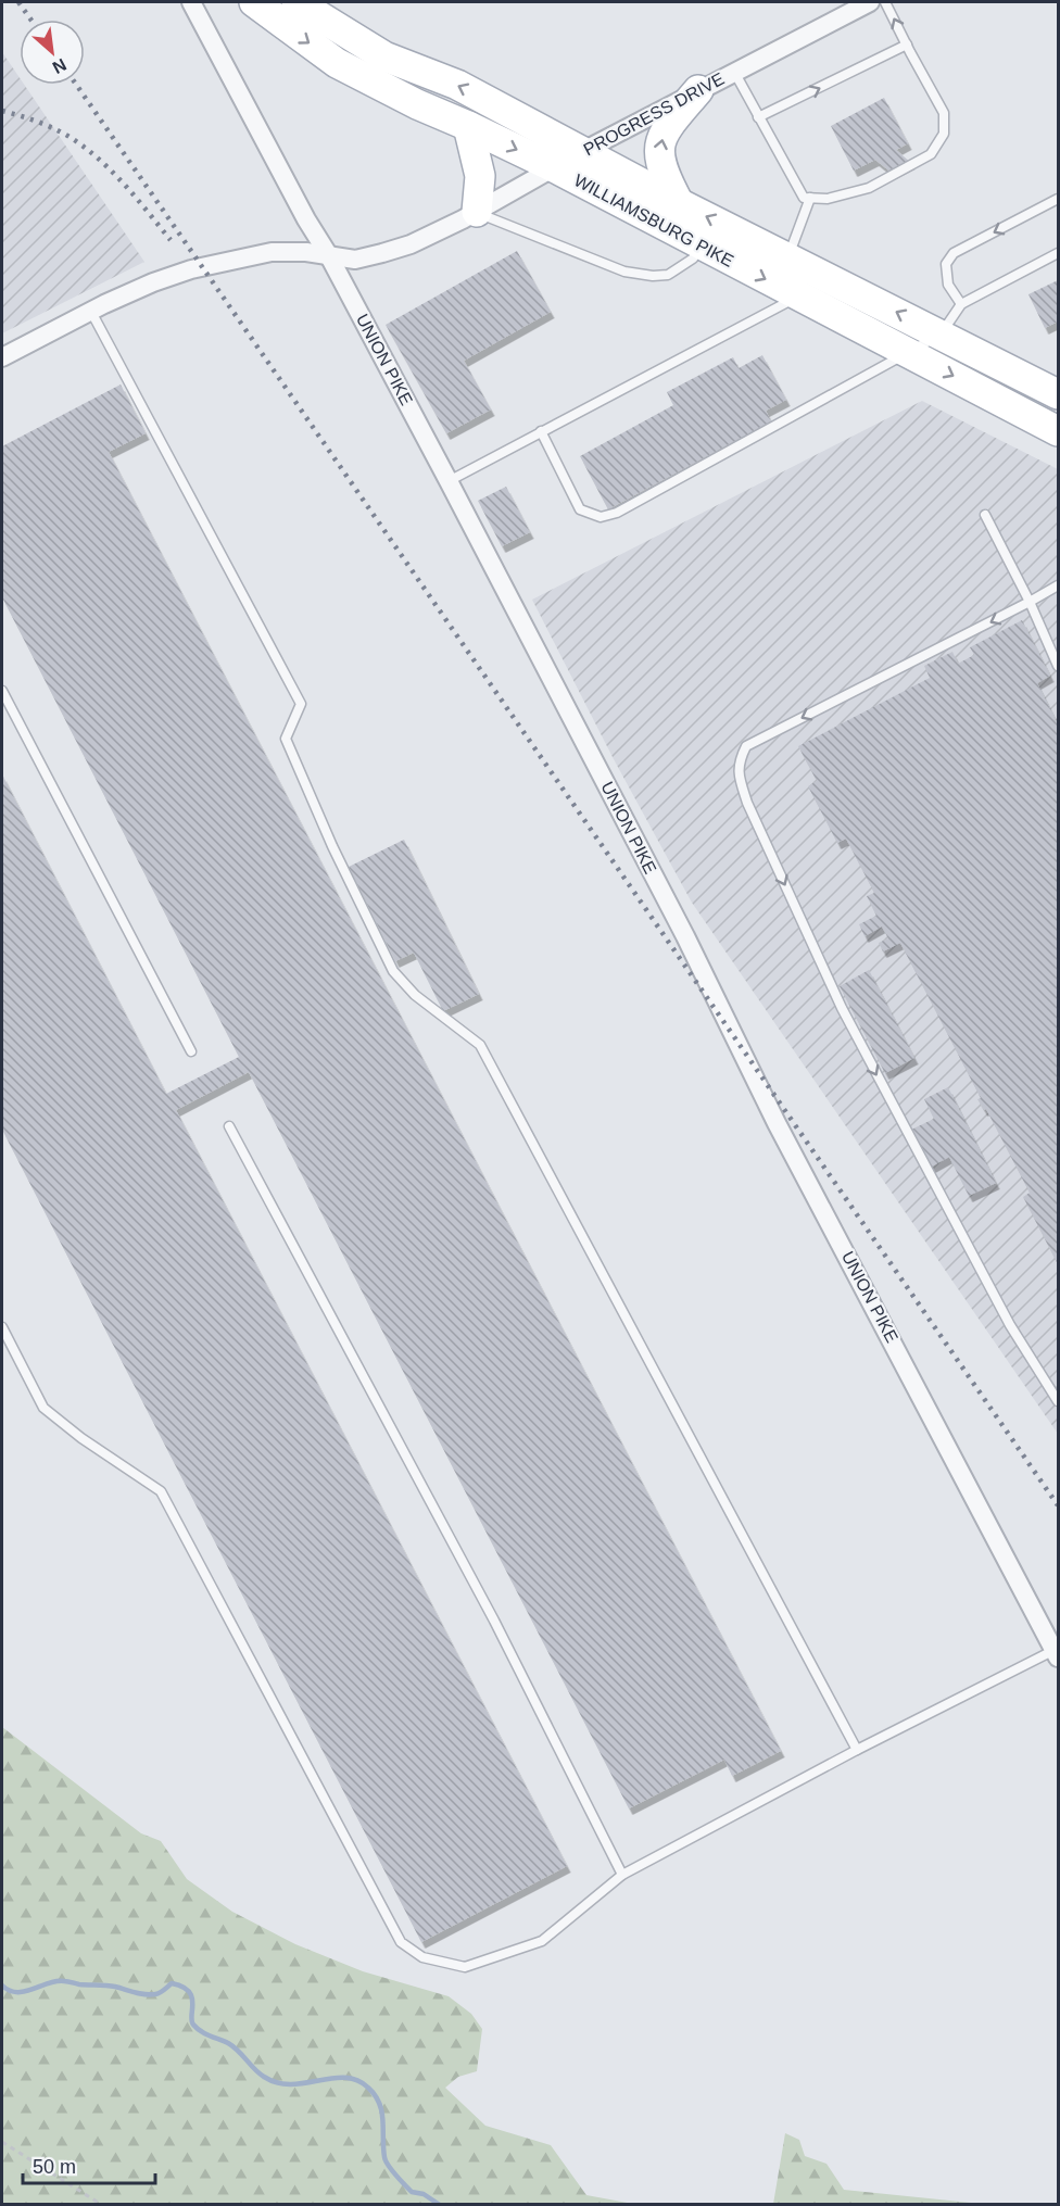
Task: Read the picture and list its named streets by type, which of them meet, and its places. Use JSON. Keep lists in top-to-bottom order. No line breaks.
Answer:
{"streets":{"main road":["WILLIAMSBURG PIKE"],"street":["PROGRESS DRIVE","UNION PIKE"]},"crossings":[["PROGRESS DRIVE","WILLIAMSBURG PIKE"],["PROGRESS DRIVE","UNION PIKE"]],"scale_bar":"50 m","north":"bottom right"}
